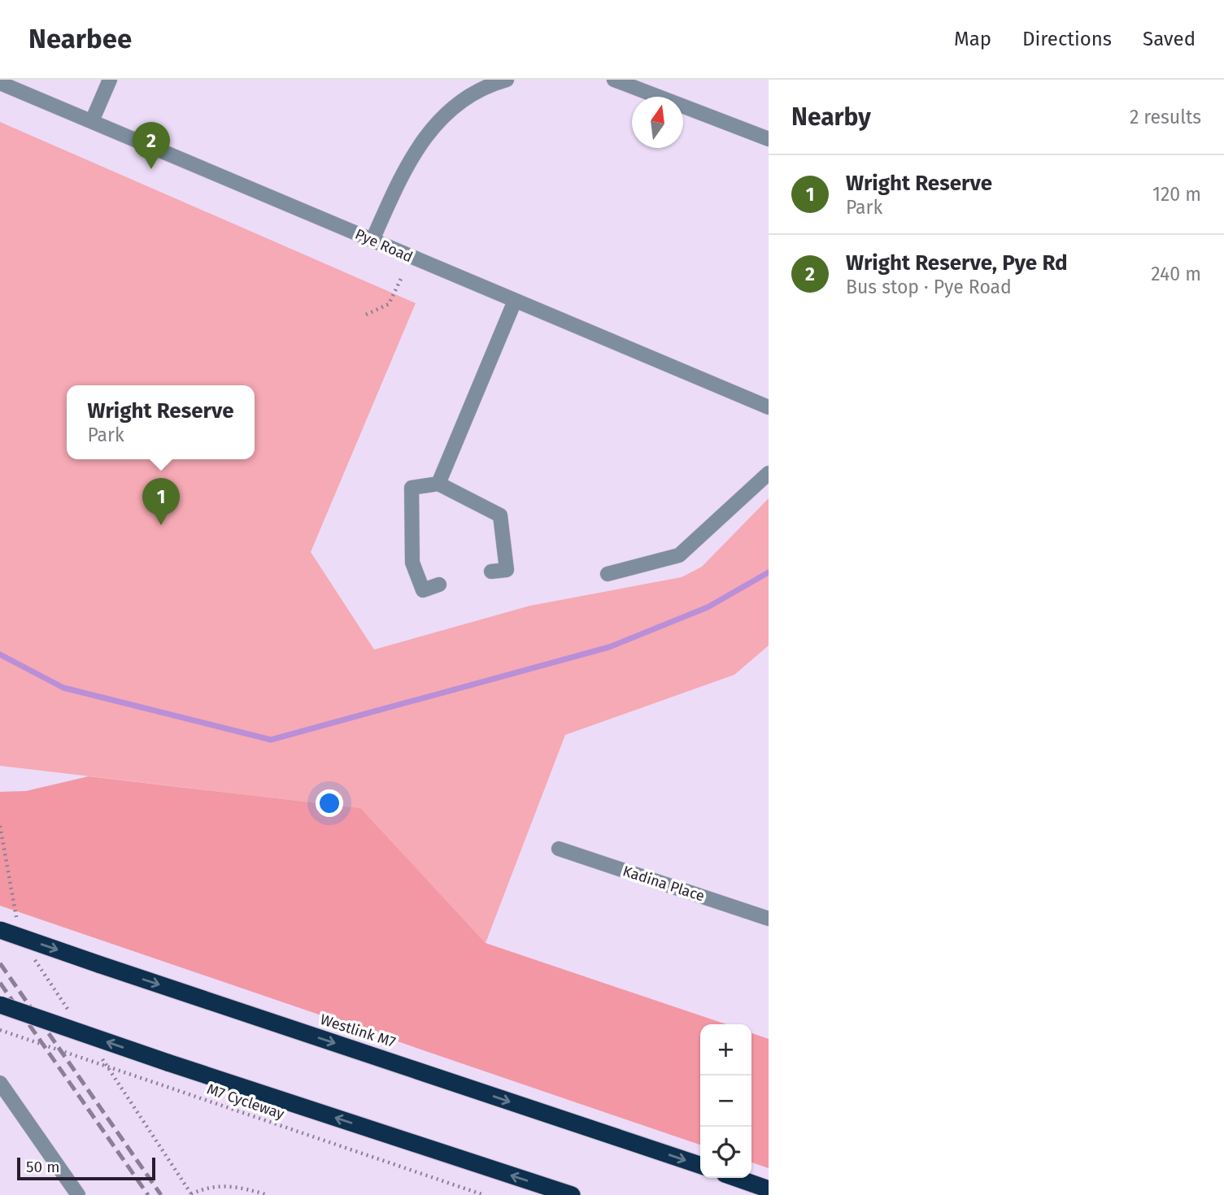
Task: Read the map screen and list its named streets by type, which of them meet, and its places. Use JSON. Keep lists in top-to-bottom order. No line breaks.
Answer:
{"streets":{"highway":["Westlink M7"],"street":["Pye Road","Kadina Place"],"path":["M7 Cycleway"]},"scale_bar":"50 m","north":"top","page":{"header":"Nearbee","nav":["Map","Directions","Saved"],"heading":["Nearby","2 results"],"pins":["2","1"],"list":[{"mark":"1","name":"Wright Reserve","note":"Park","value":"120 m"},{"mark":"2","name":"Wright Reserve, Pye Rd","note":"Bus stop · Pye Road","value":"240 m"}],"popup":["Wright Reserve","Park"],"map_buttons":["+","−"],"scale":"50 m"}}
